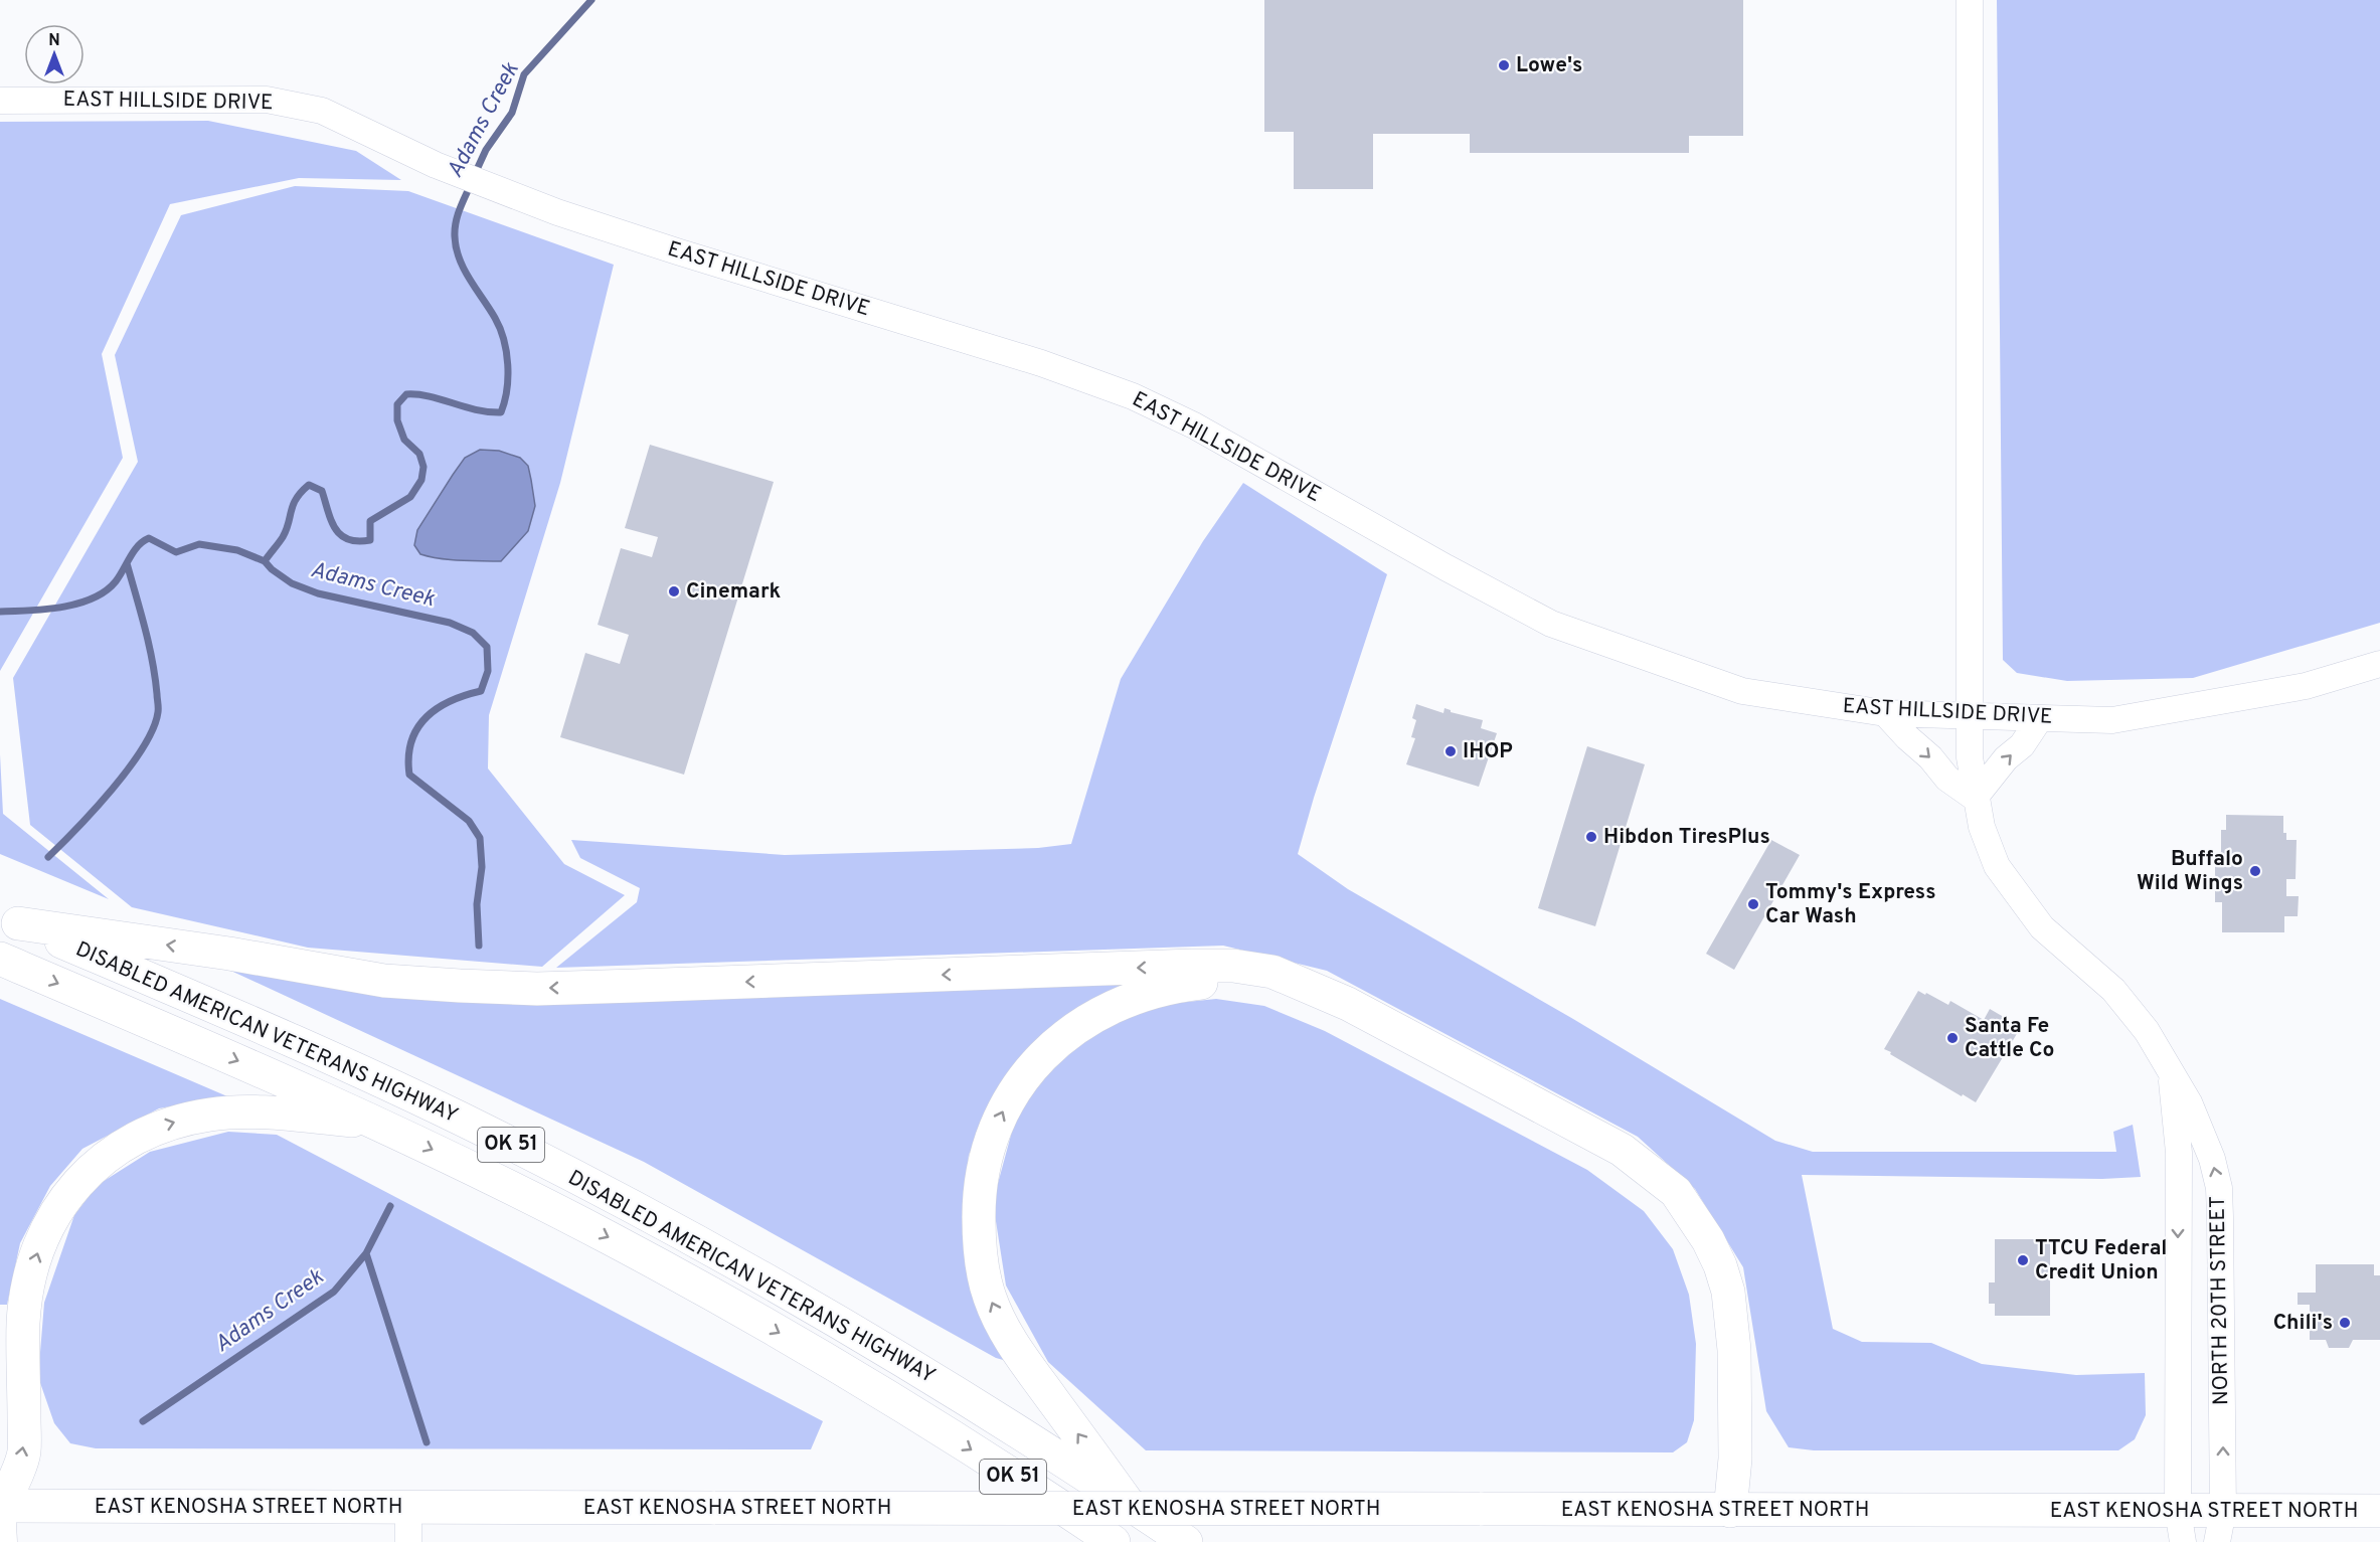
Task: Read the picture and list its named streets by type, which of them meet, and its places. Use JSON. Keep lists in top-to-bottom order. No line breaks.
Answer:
{"streets":{"main road":["DISABLED AMERICAN VETERANS HIGHWAY","OK 51","EAST KENOSHA STREET NORTH"],"street":["EAST HILLSIDE DRIVE","NORTH 20TH STREET"]},"crossings":[["EAST HILLSIDE DRIVE","NORTH 20TH STREET"],["NORTH 20TH STREET","EAST KENOSHA STREET NORTH"]],"water":["Adams Creek"],"places":["Lowe's","Cinemark","IHOP","Hibdon TiresPlus","Buffalo Wild Wings","Tommy's Express Car Wash","Santa Fe Cattle Co","TTCU Federal Credit Union","Chili's"],"north":"top"}
